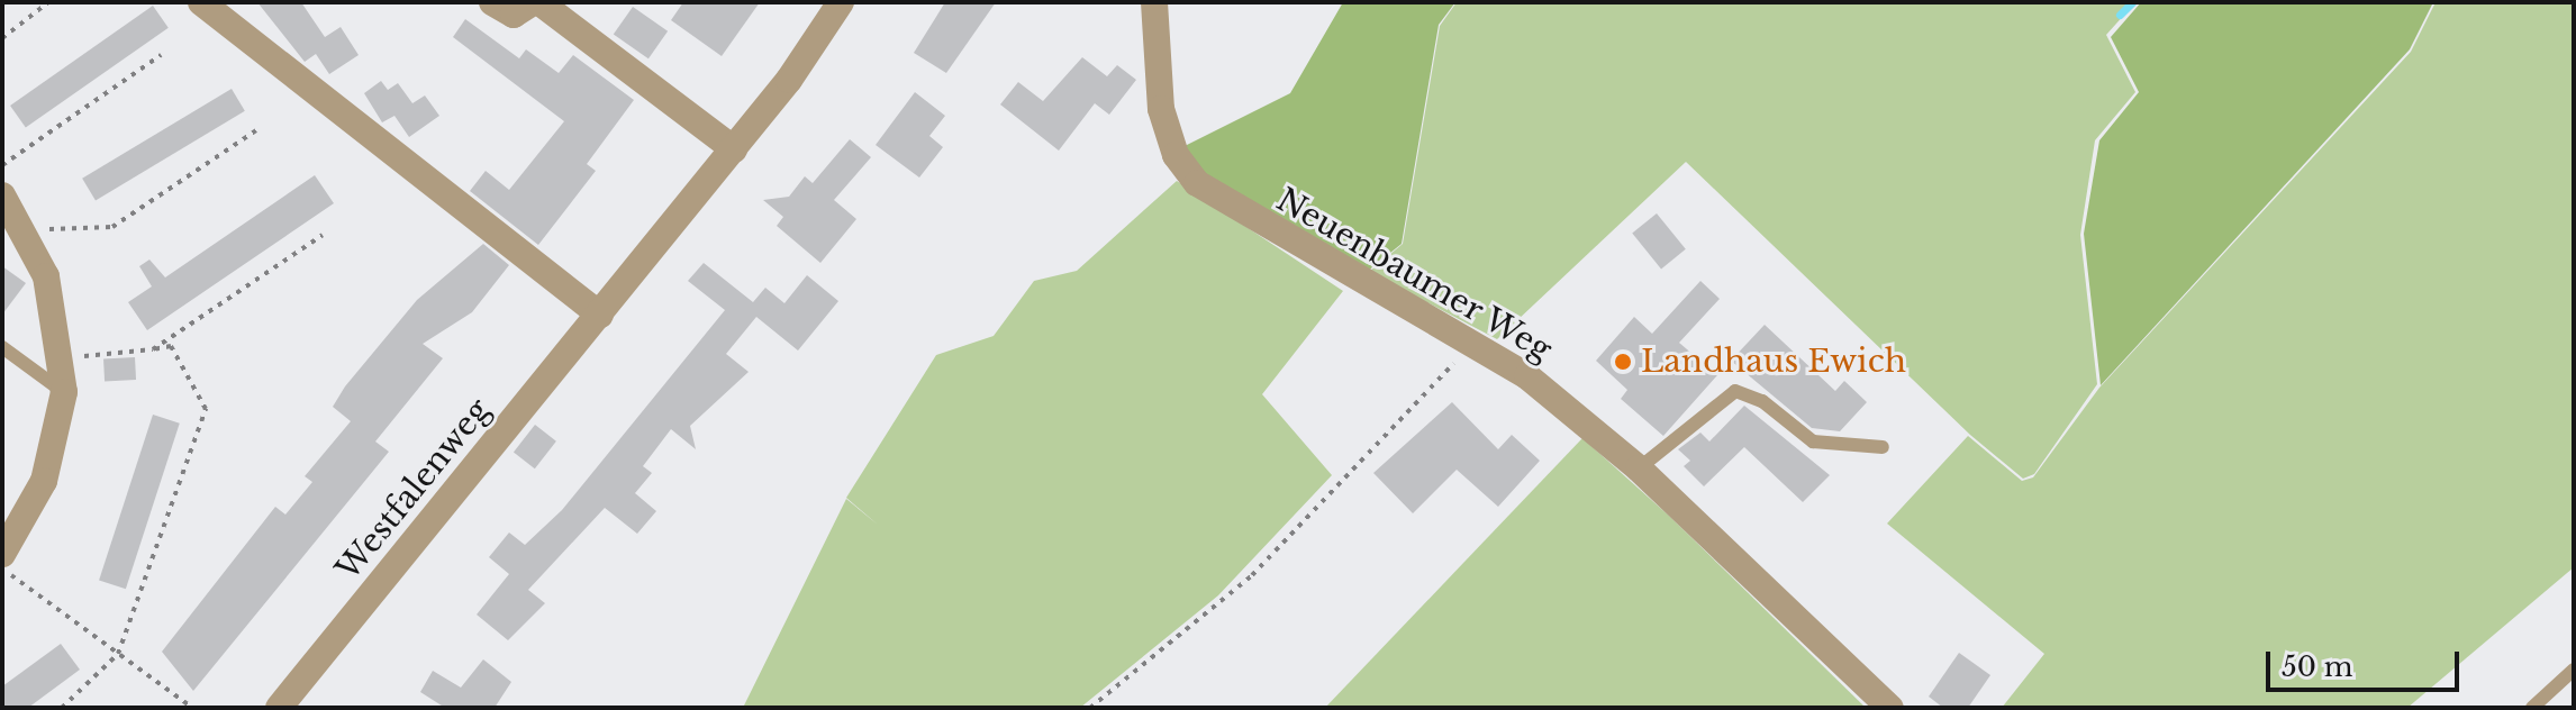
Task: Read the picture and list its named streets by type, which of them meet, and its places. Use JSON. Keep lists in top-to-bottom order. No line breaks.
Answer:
{"streets":{"street":["Neuenbaumer Weg","Westfalenweg"]},"places":["Landhaus Ewich"],"scale_bar":"50 m"}
